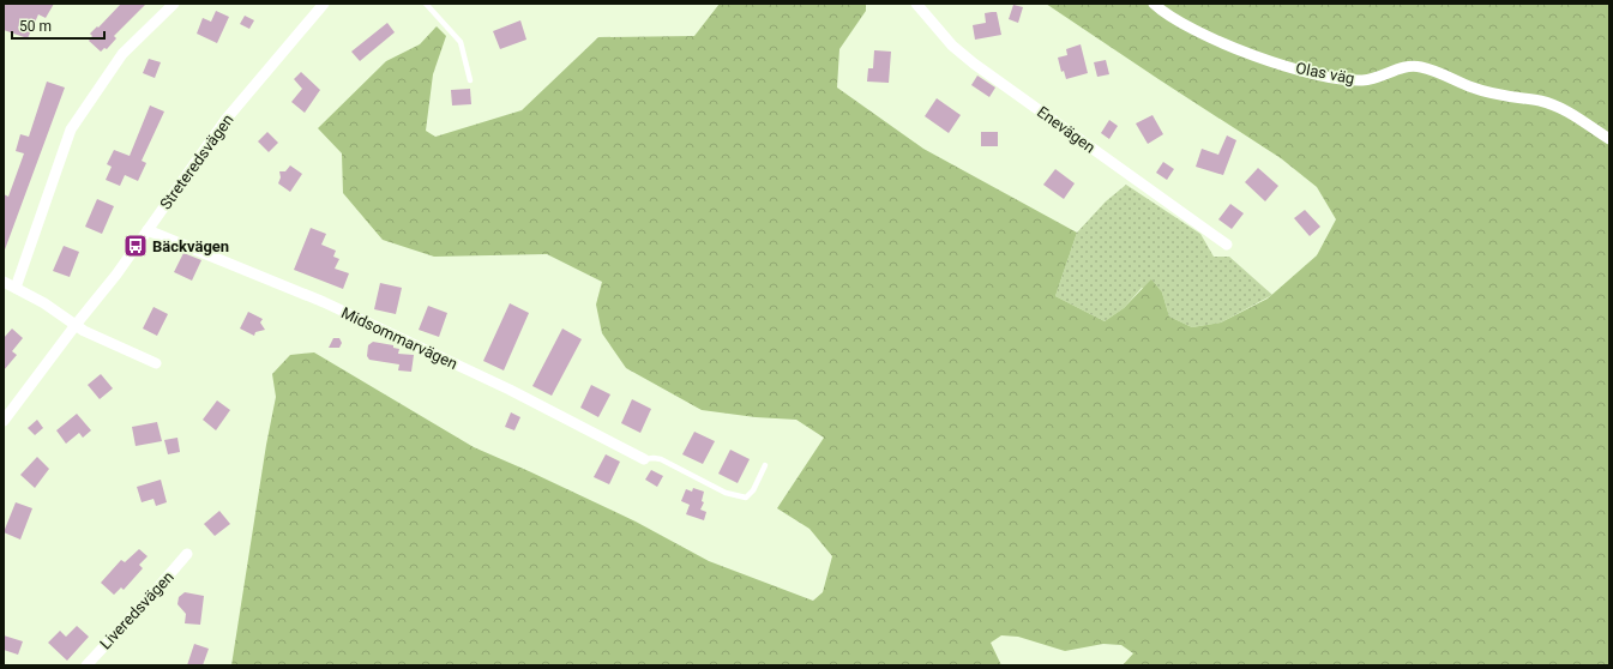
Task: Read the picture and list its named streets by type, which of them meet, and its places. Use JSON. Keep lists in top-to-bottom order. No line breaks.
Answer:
{"streets":{"street":["Olas väg","Enevägen","Streteredsvägen","Midsommarvägen","Liveredsvägen"]},"crossings":[["Streteredsvägen","Midsommarvägen"]],"places":{"bus stop":["Bäckvägen"]},"scale_bar":"50 m"}
